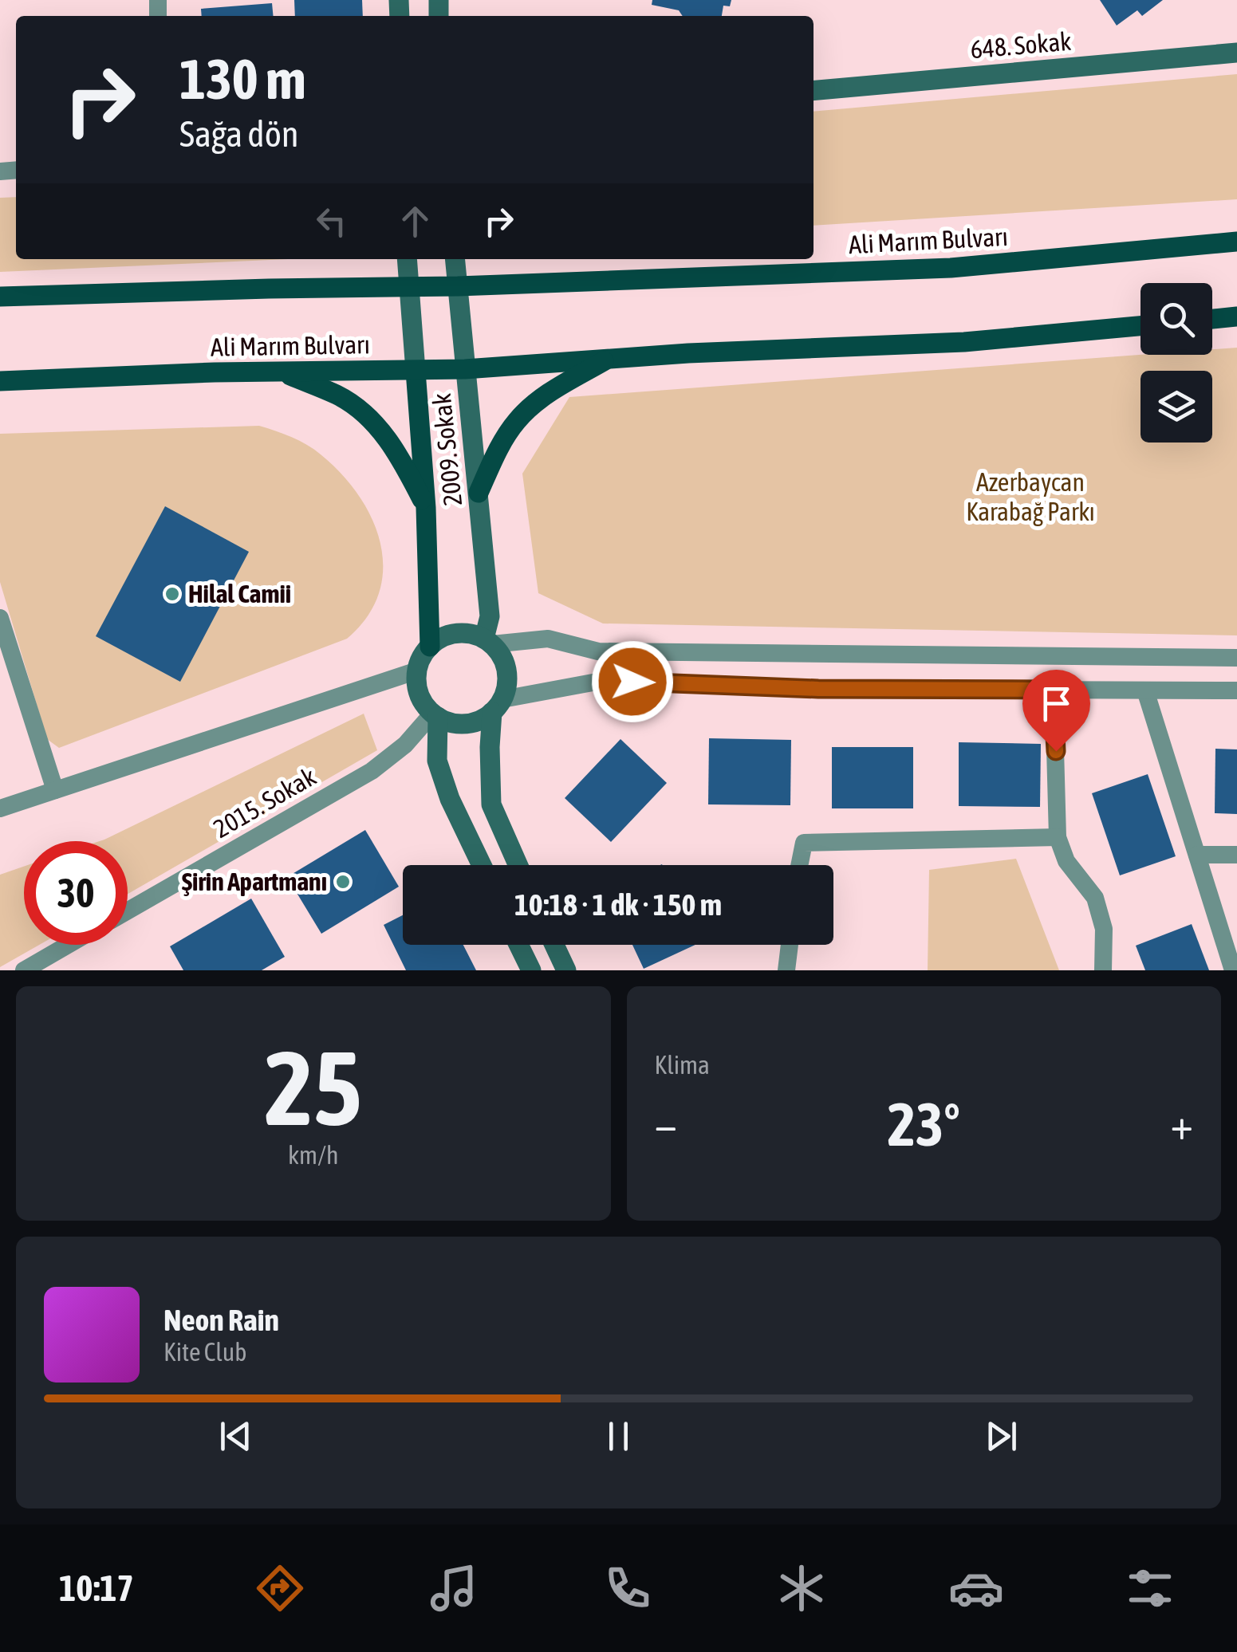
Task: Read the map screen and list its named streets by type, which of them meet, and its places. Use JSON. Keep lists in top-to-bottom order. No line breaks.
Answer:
{"streets":{"main road":["Ali Marım Bulvarı"],"street":["648. Sokak","2009. Sokak","2015. Sokak"]},"crossings":[["Ali Marım Bulvarı","2009. Sokak"],["2009. Sokak","2015. Sokak"]],"parks":["Azerbaycan Karabağ Parkı"],"places":["Hilal Camii","Şirin Apartmanı"],"page":{"turn":["130 m","Sağa dön"],"limit":"30","trip":"10:18 · 1 dk · 150 m","tile":[["25","km/h"],"Klima"],"heat":["−","23°","+"],"song":["Neon Rain","Kite Club"],"tabs":"10:17"}}
